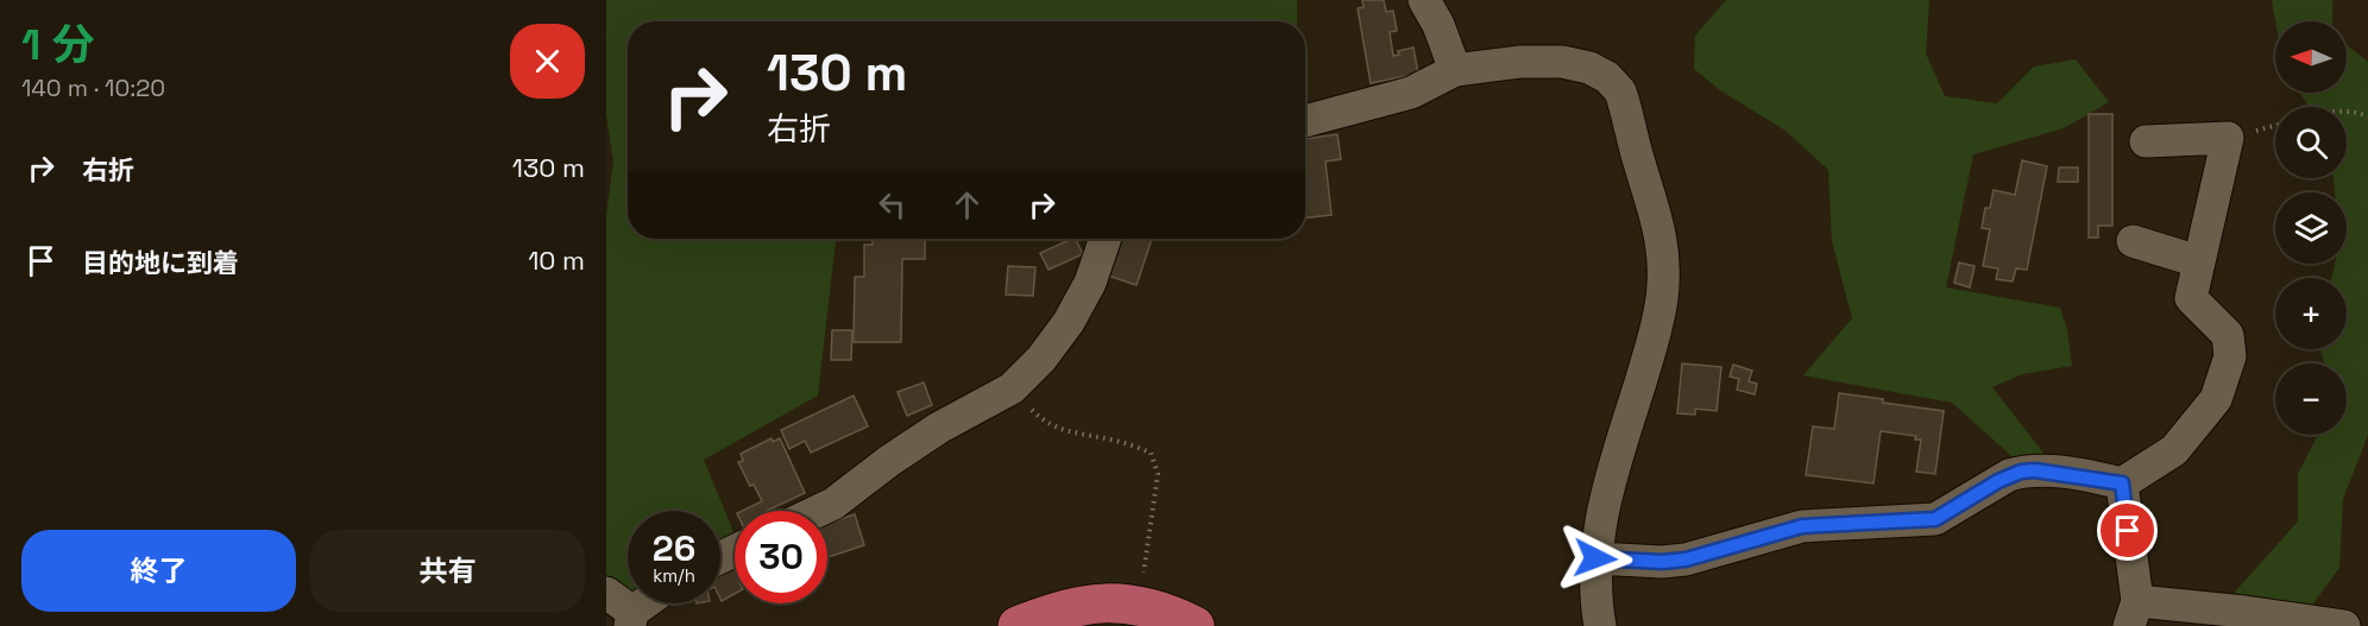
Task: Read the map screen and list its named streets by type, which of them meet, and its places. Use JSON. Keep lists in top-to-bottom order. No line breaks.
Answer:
{"north":"left","page":{"heading":["1 分","140 m · 10:20"],"map_buttons":["+","−"],"turn":["130 m","右折"],"list":[{"name":"右折","value":"130 m"},{"name":"目的地に到着","value":"10 m"}],"speed":"26 km/h","limit":"30","buttons":["終了","共有"]}}
